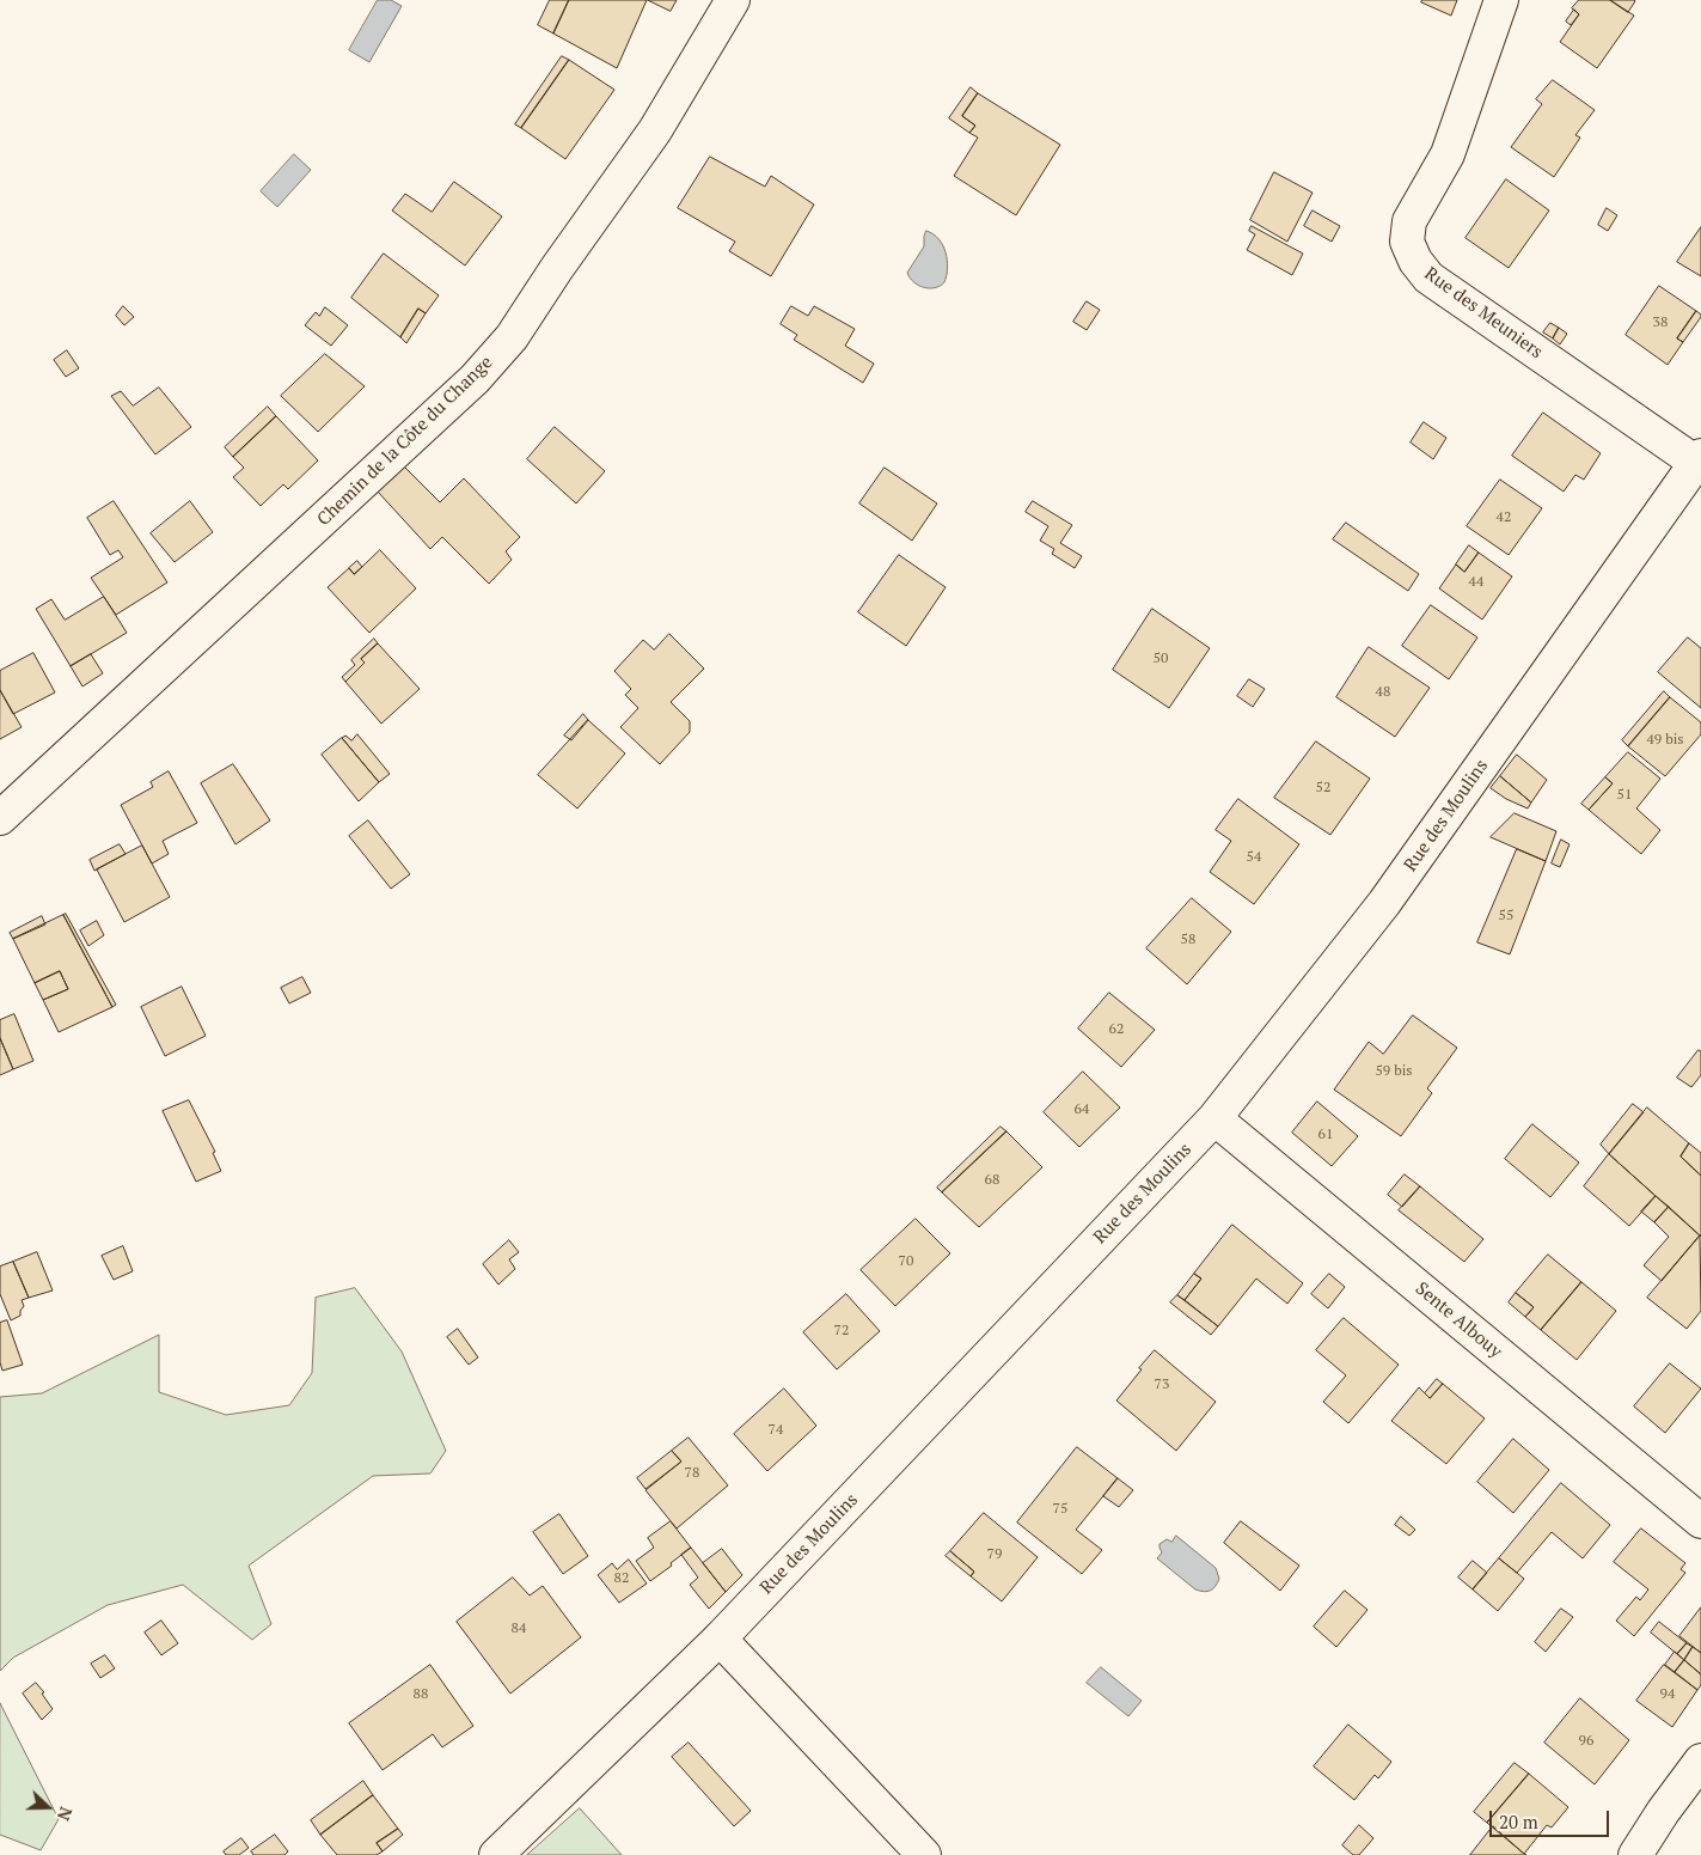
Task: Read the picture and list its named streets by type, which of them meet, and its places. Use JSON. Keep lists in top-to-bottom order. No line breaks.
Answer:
{"streets":{"street":["Rue des Meuniers","Chemin de la Côte du Change","Rue des Moulins","Sente Albouy"]},"crossings":[["Rue des Meuniers","Rue des Moulins"],["Rue des Moulins","Sente Albouy"]],"house_numbers":["38","42","44","50","48","49 bis","52","51","54","55","58","62","59 bis","64","61","68","70","72","73","74","78","75","79","82","84","88","94","96"],"scale_bar":"20 m","north":"right"}
